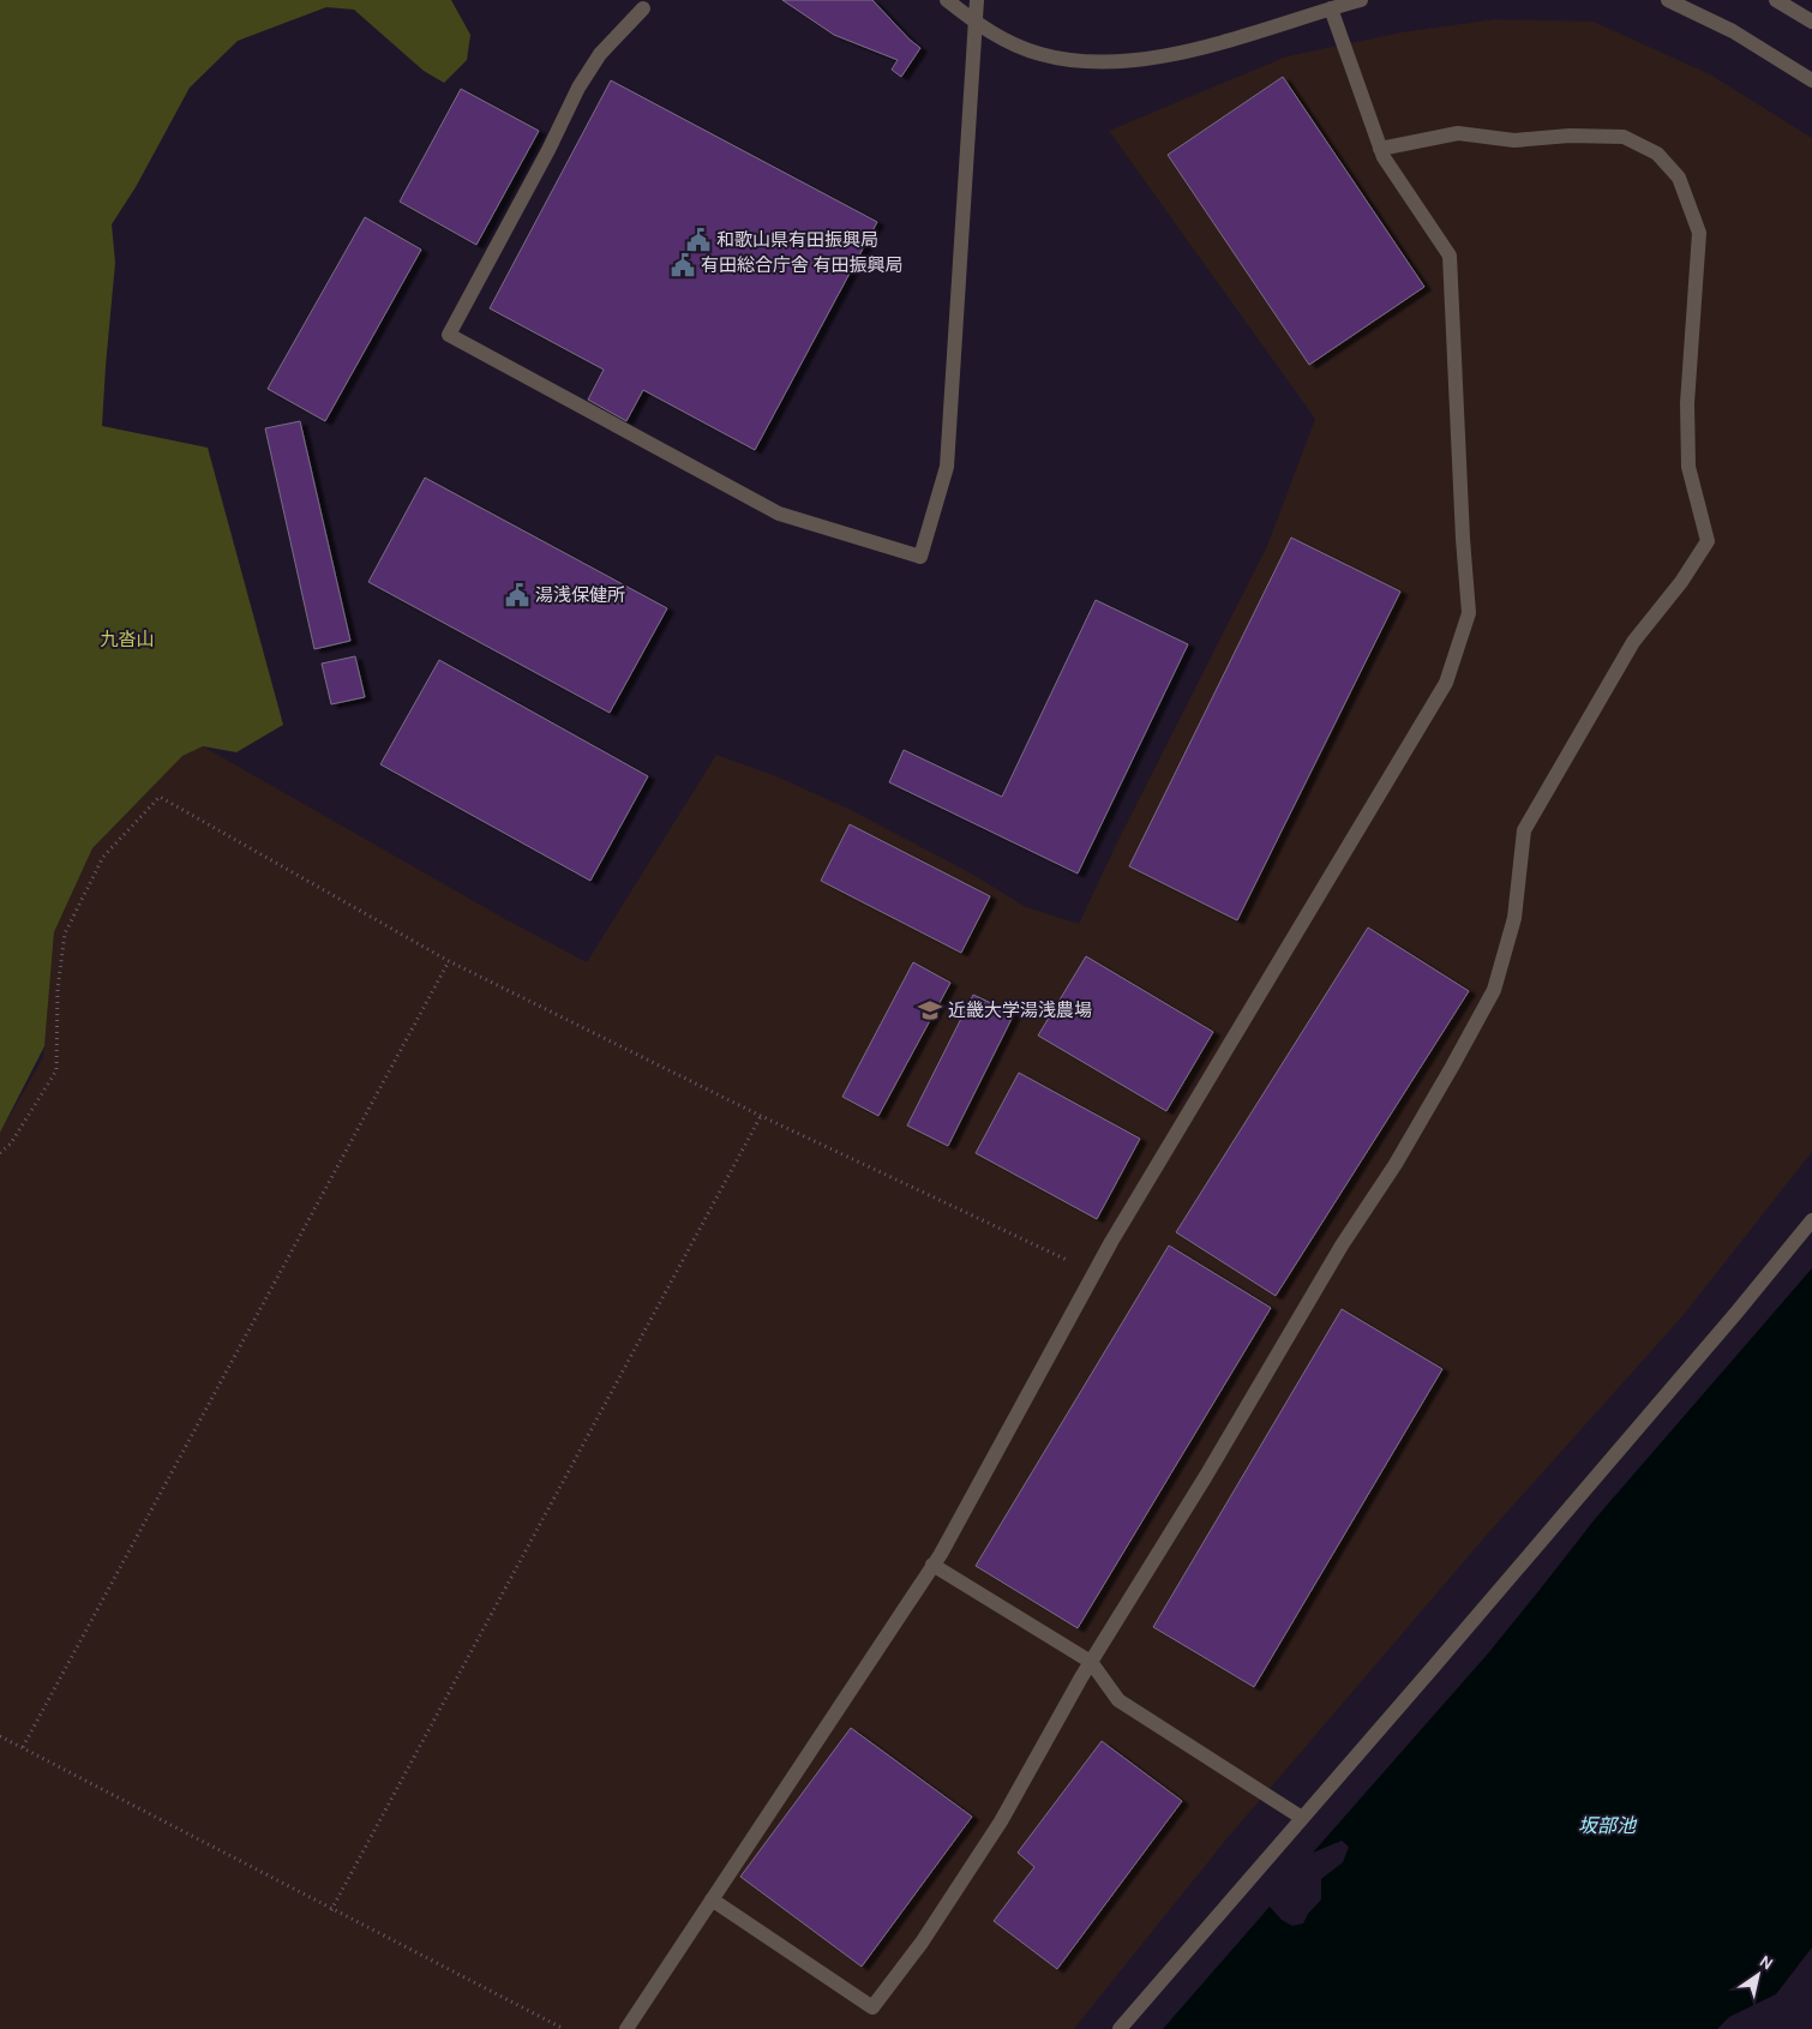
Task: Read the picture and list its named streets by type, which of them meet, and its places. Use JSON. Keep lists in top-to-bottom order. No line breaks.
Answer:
{"water":["坂部池"],"parks":["九沓山"],"places":{"public building":["和歌山県有田振興局","有田総合庁舎 有田振興局","湯浅保健所"],"school or university":["近畿大学湯浅農場"]},"north":"top right"}
